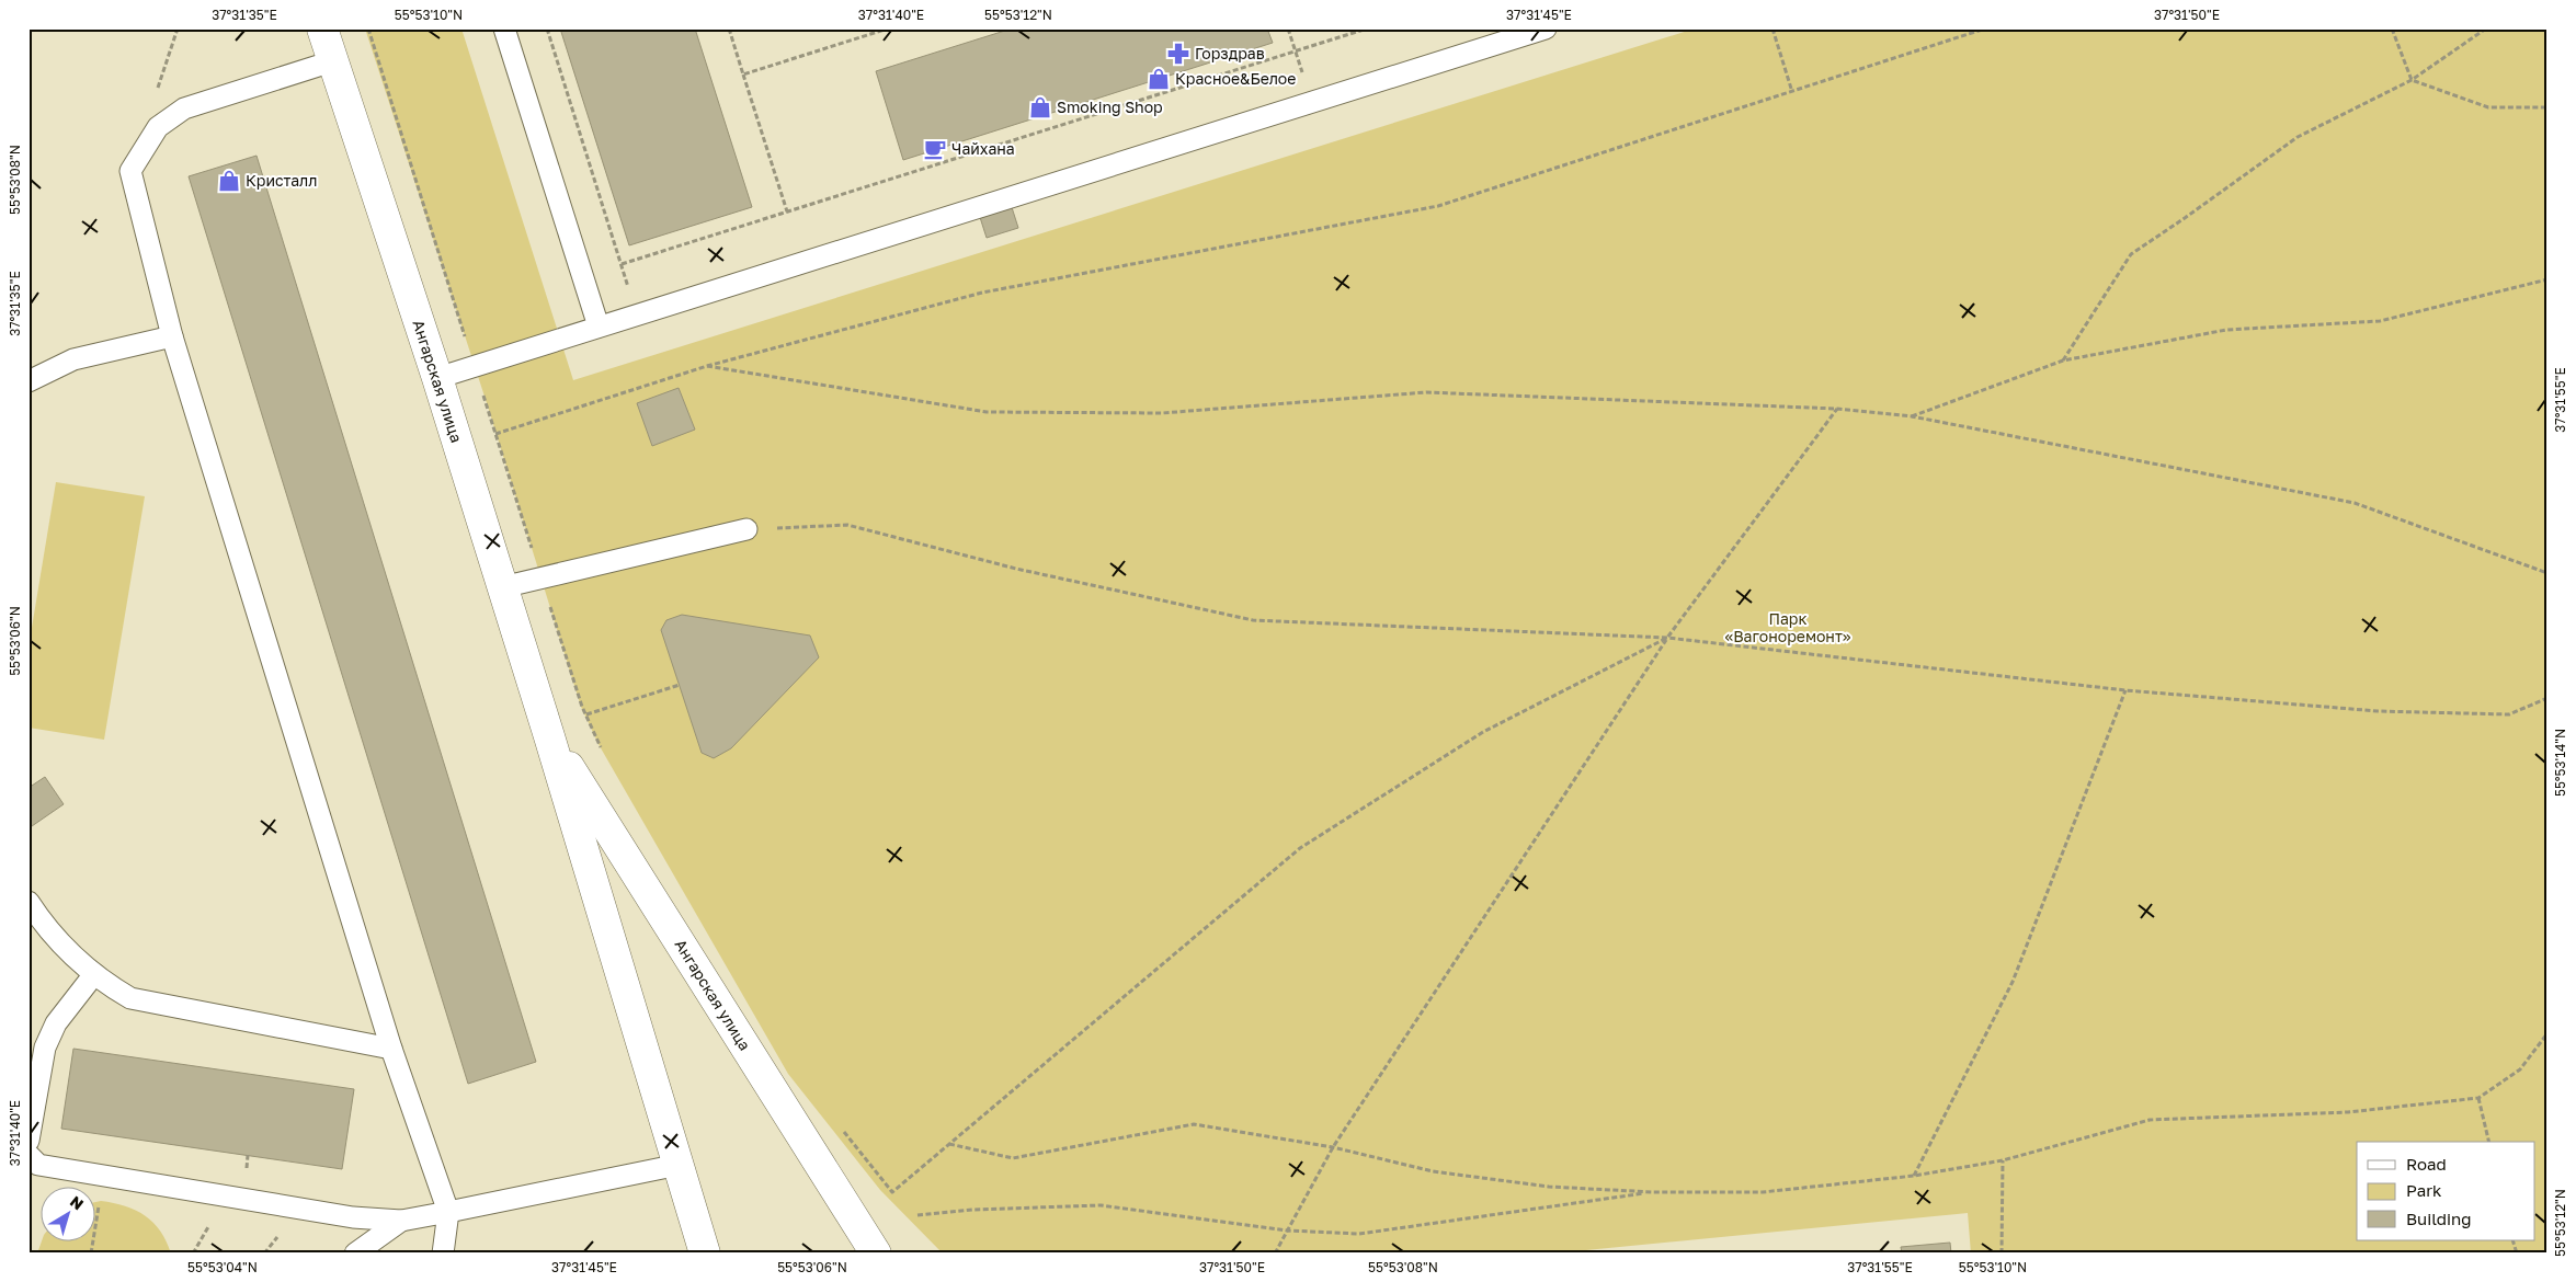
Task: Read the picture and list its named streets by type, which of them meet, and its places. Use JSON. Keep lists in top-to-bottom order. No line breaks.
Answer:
{"streets":{"street":["Ангарская улица"]},"parks":["Парк «Вагоноремонт»"],"places":{"pharmacy":["Горздрав"],"shop":["Красное&Белое","Smoking Shop","Кристалл"],"cafe":["Чайхана"]},"legend":["Road","Park","Building"],"north":"top right","coordinates":["37°31'35\"E","55°53'10\"N","37°31'40\"E","55°53'12\"N","37°31'45\"E","37°31'50\"E","55°53'08\"N","37°31'55\"E","55°53'06\"N","55°53'14\"N","55°53'04\"N"]}
